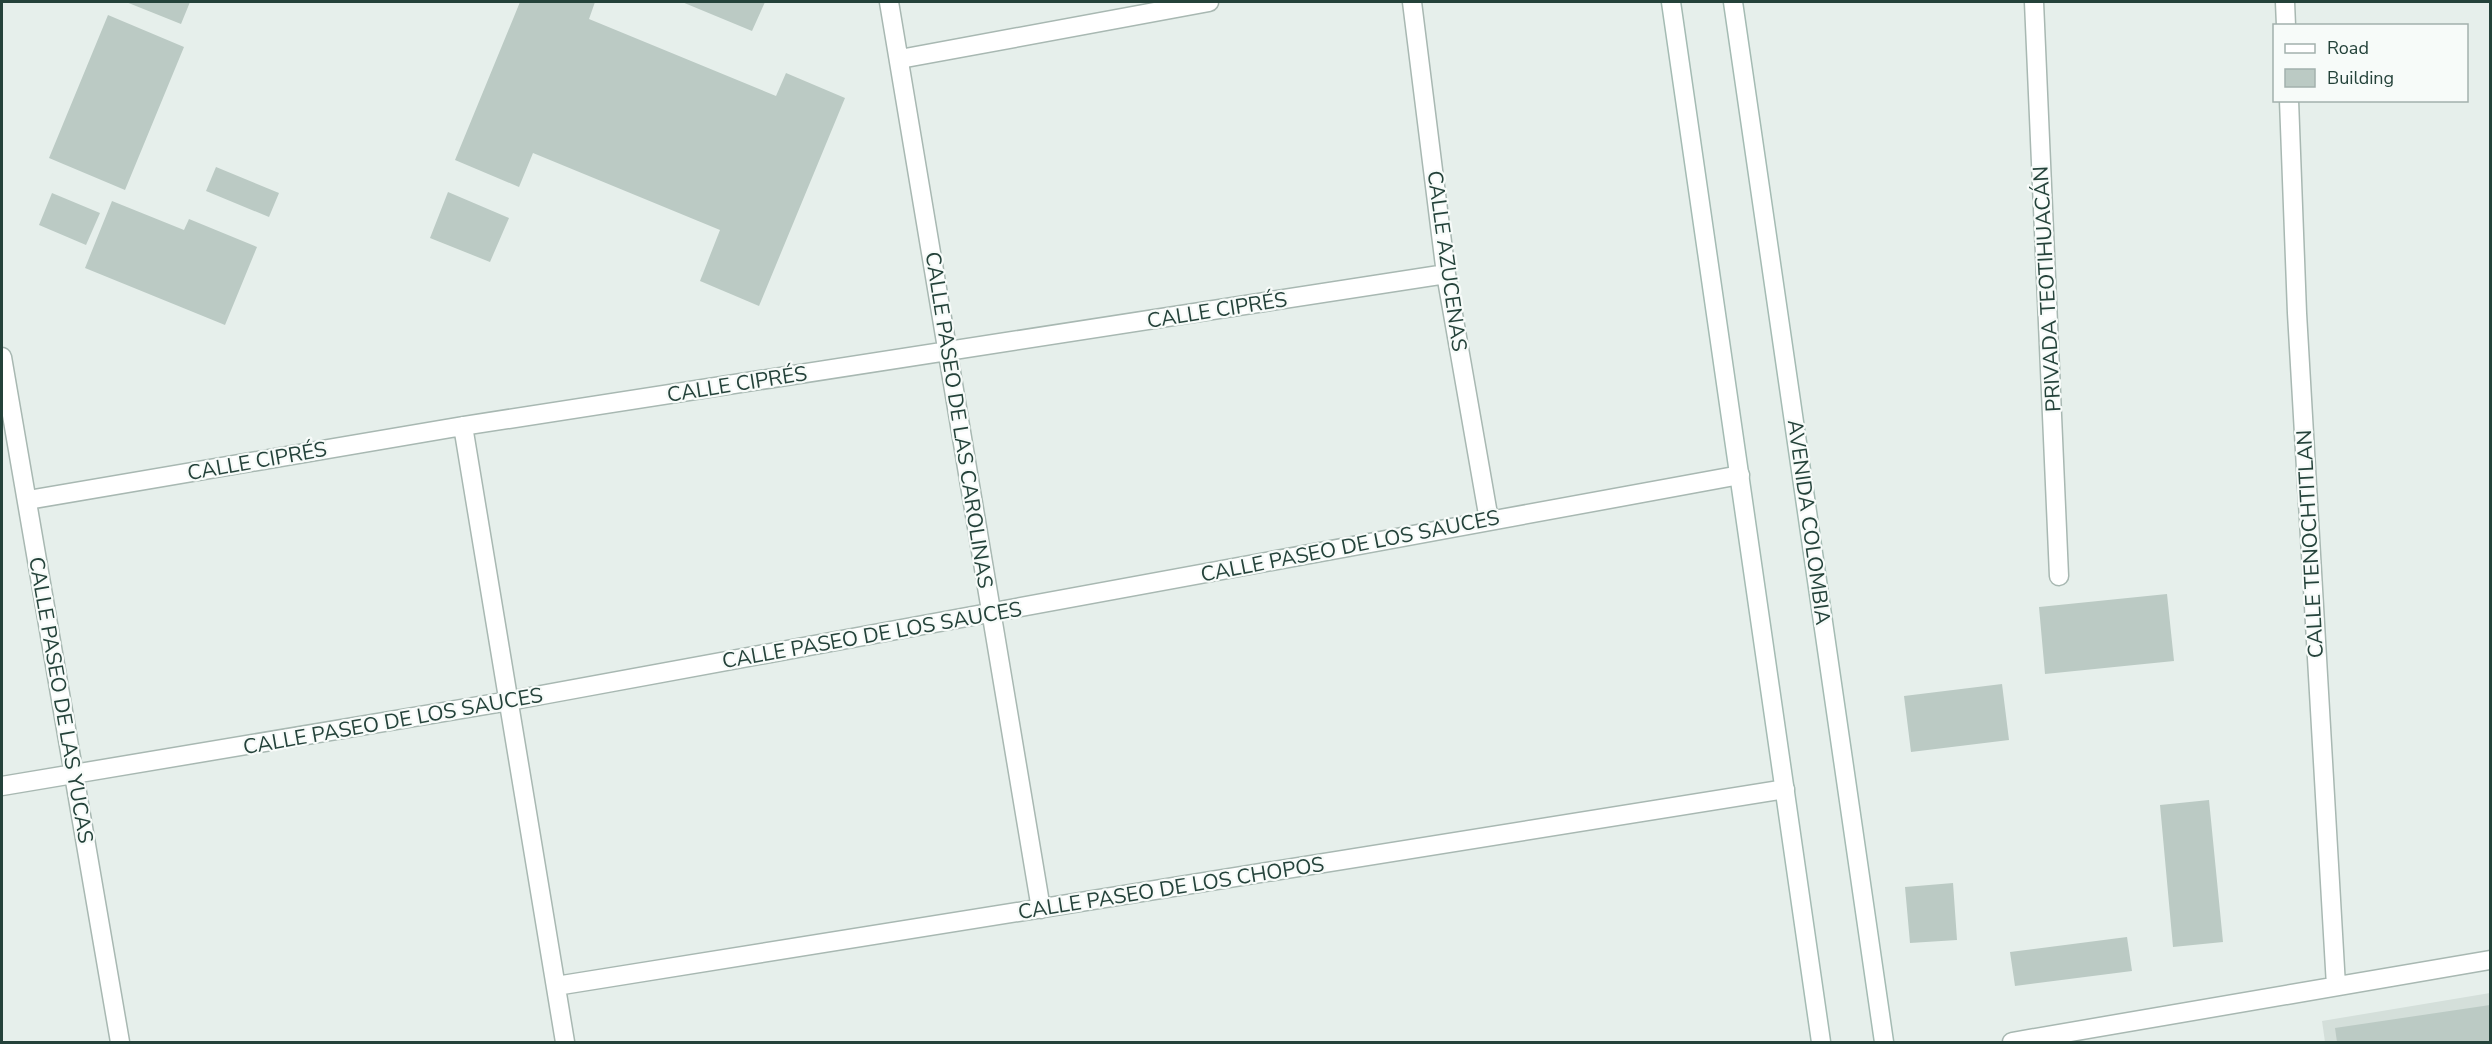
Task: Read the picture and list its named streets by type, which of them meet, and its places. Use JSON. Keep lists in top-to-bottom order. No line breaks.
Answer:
{"streets":{"street":["CALLE AZUCENAS","PRIVADA TEOTIHUACÁN","CALLE CIPRÉS","CALLE PASEO DE LAS CAROLINAS","AVENIDA COLOMBIA","CALLE TENOCHTITLAN","CALLE PASEO DE LOS SAUCES","CALLE PASEO DE LAS YUCAS","CALLE PASEO DE LOS CHOPOS"]},"crossings":[["CALLE AZUCENAS","CALLE CIPRÉS"],["CALLE AZUCENAS","CALLE PASEO DE LOS SAUCES"],["CALLE CIPRÉS","CALLE PASEO DE LAS CAROLINAS"],["CALLE CIPRÉS","CALLE PASEO DE LAS YUCAS"],["CALLE PASEO DE LAS CAROLINAS","CALLE PASEO DE LOS SAUCES"],["CALLE PASEO DE LAS CAROLINAS","CALLE PASEO DE LOS CHOPOS"],["CALLE PASEO DE LOS SAUCES","CALLE PASEO DE LAS YUCAS"]],"legend":["Road","Building"]}
